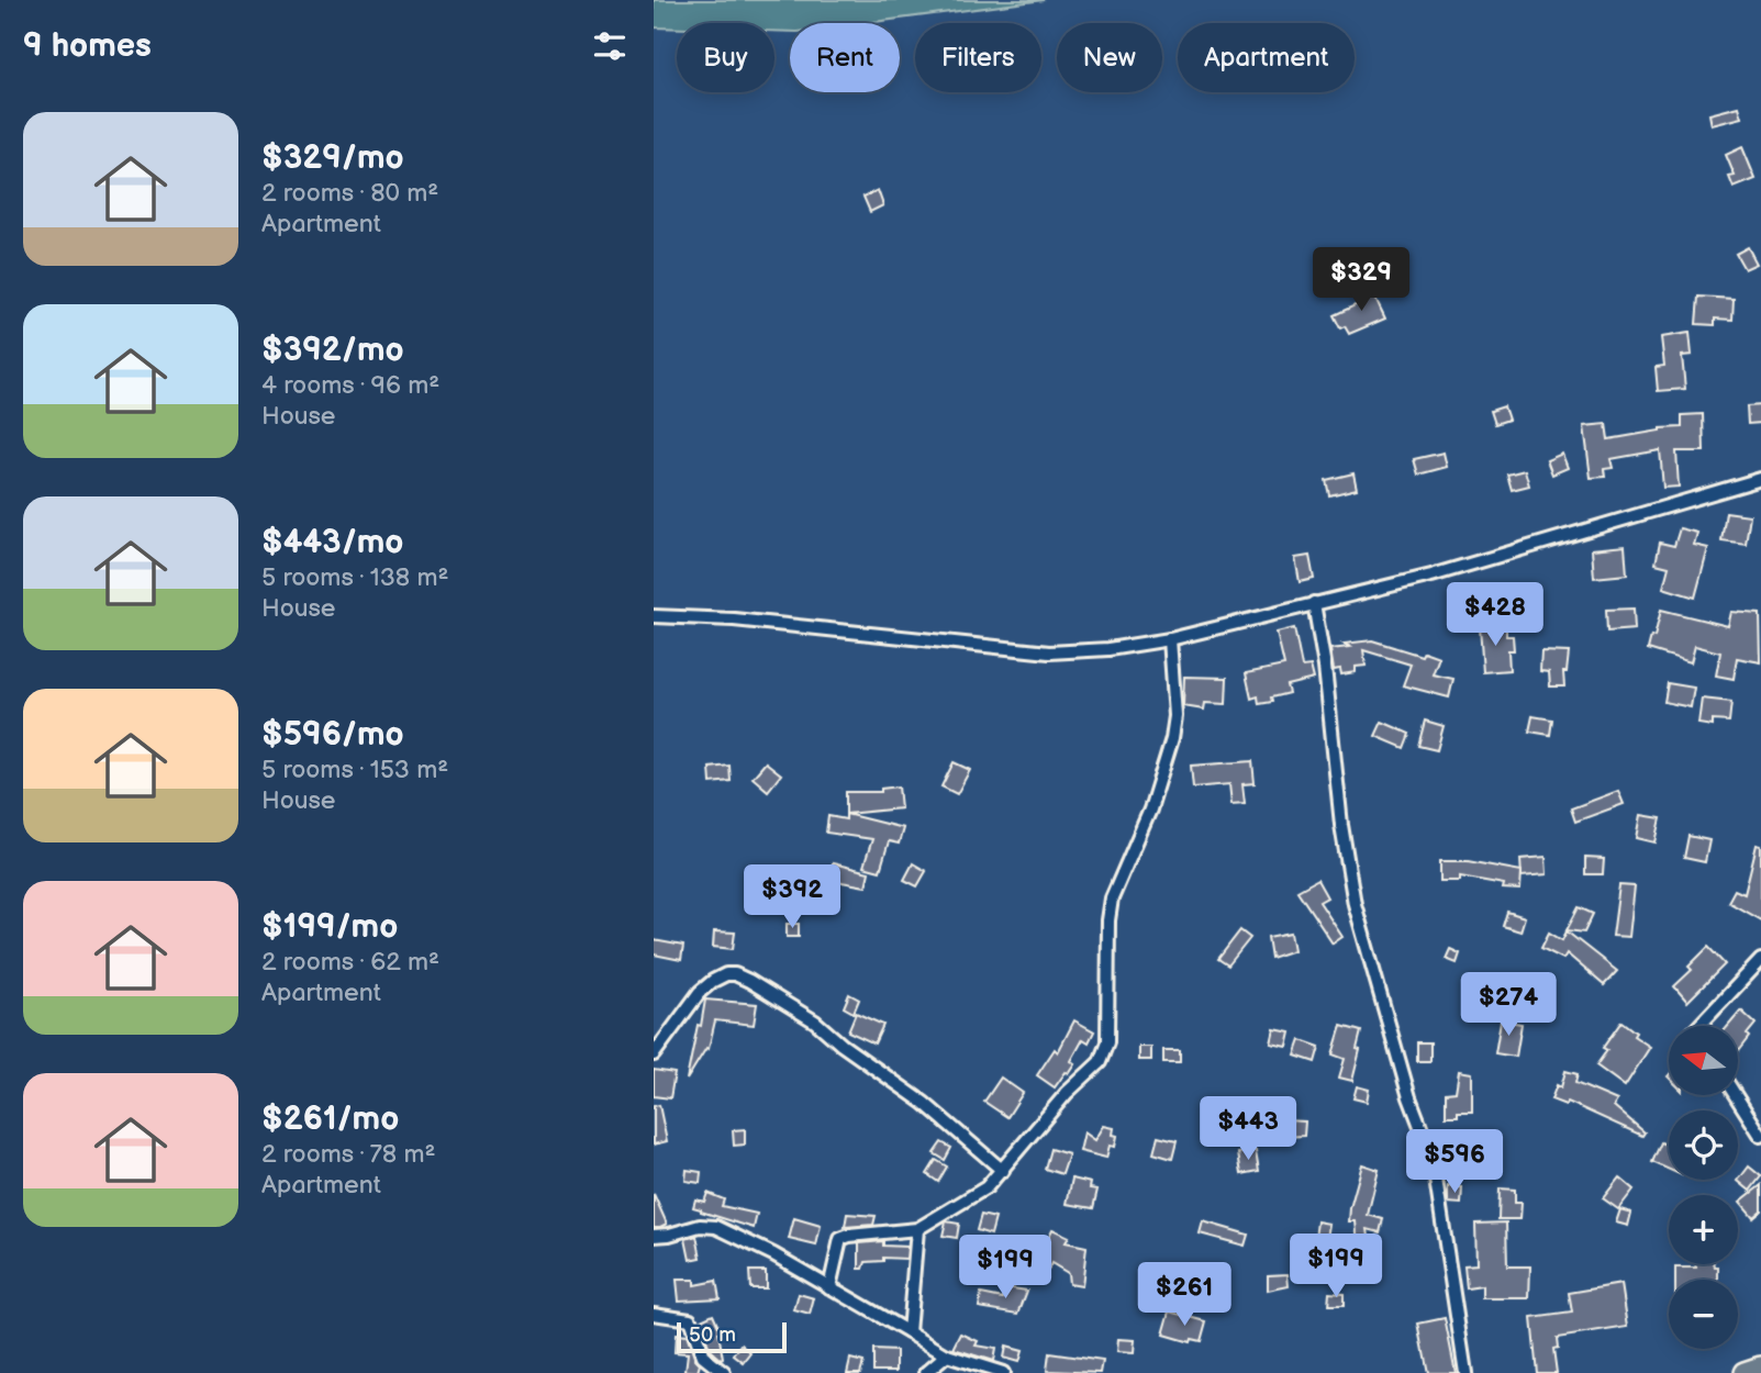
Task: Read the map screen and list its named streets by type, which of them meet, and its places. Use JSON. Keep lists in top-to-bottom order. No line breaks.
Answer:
{"scale_bar":"50 m","north":"left","page":{"heading":"9 homes","chip":["Buy","Rent","Filters","New","Apartment"],"list":[{"name":"$329/mo","note":"2 rooms · 80 m² · Apartment"},{"name":"$392/mo","note":"4 rooms · 96 m² · House"},{"name":"$443/mo","note":"5 rooms · 138 m² · House"},{"name":"$596/mo","note":"5 rooms · 153 m² · House"},{"name":"$199/mo","note":"2 rooms · 62 m² · Apartment"},{"name":"$261/mo","note":"2 rooms · 78 m² · Apartment"}],"price":["$329","$428","$392","$274","$443","$596","$199","$199","$261"],"map_buttons":["+","−"],"scale":"50 m"}}
